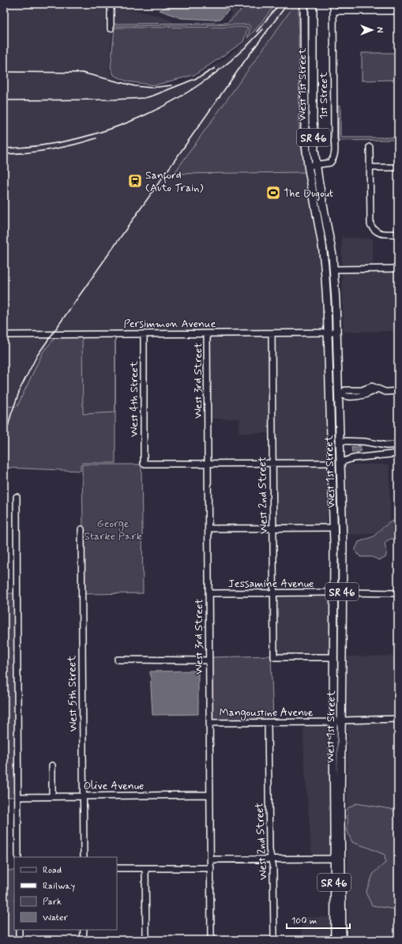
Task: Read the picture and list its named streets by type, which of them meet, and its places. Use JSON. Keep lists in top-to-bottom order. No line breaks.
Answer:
{"streets":{"main road":["West 1st Street","SR 46"],"street":["1st Street","Persimmon Avenue","West 3rd Street","West 4th Street","West 2nd Street","Jessamine Avenue","West 5th Street","Mangoustine Avenue","Olive Avenue"]},"crossings":[["West 1st Street","1st Street"],["West 1st Street","Persimmon Avenue"],["West 1st Street","West 2nd Street"],["West 1st Street","Jessamine Avenue"],["West 1st Street","Mangoustine Avenue"],["Persimmon Avenue","West 3rd Street"],["Persimmon Avenue","West 4th Street"],["Persimmon Avenue","West 2nd Street"],["West 3rd Street","West 4th Street"],["West 3rd Street","Jessamine Avenue"],["West 3rd Street","Mangoustine Avenue"],["West 3rd Street","Olive Avenue"],["West 2nd Street","Jessamine Avenue"],["West 2nd Street","Mangoustine Avenue"],["West 5th Street","Olive Avenue"]],"parks":["George Starke Park"],"places":{"station":["Sanford (Auto Train)"],"sports":["The Dugout"]},"legend":["Road","Railway","Park","Water"],"scale_bar":"100 m","north":"right"}
